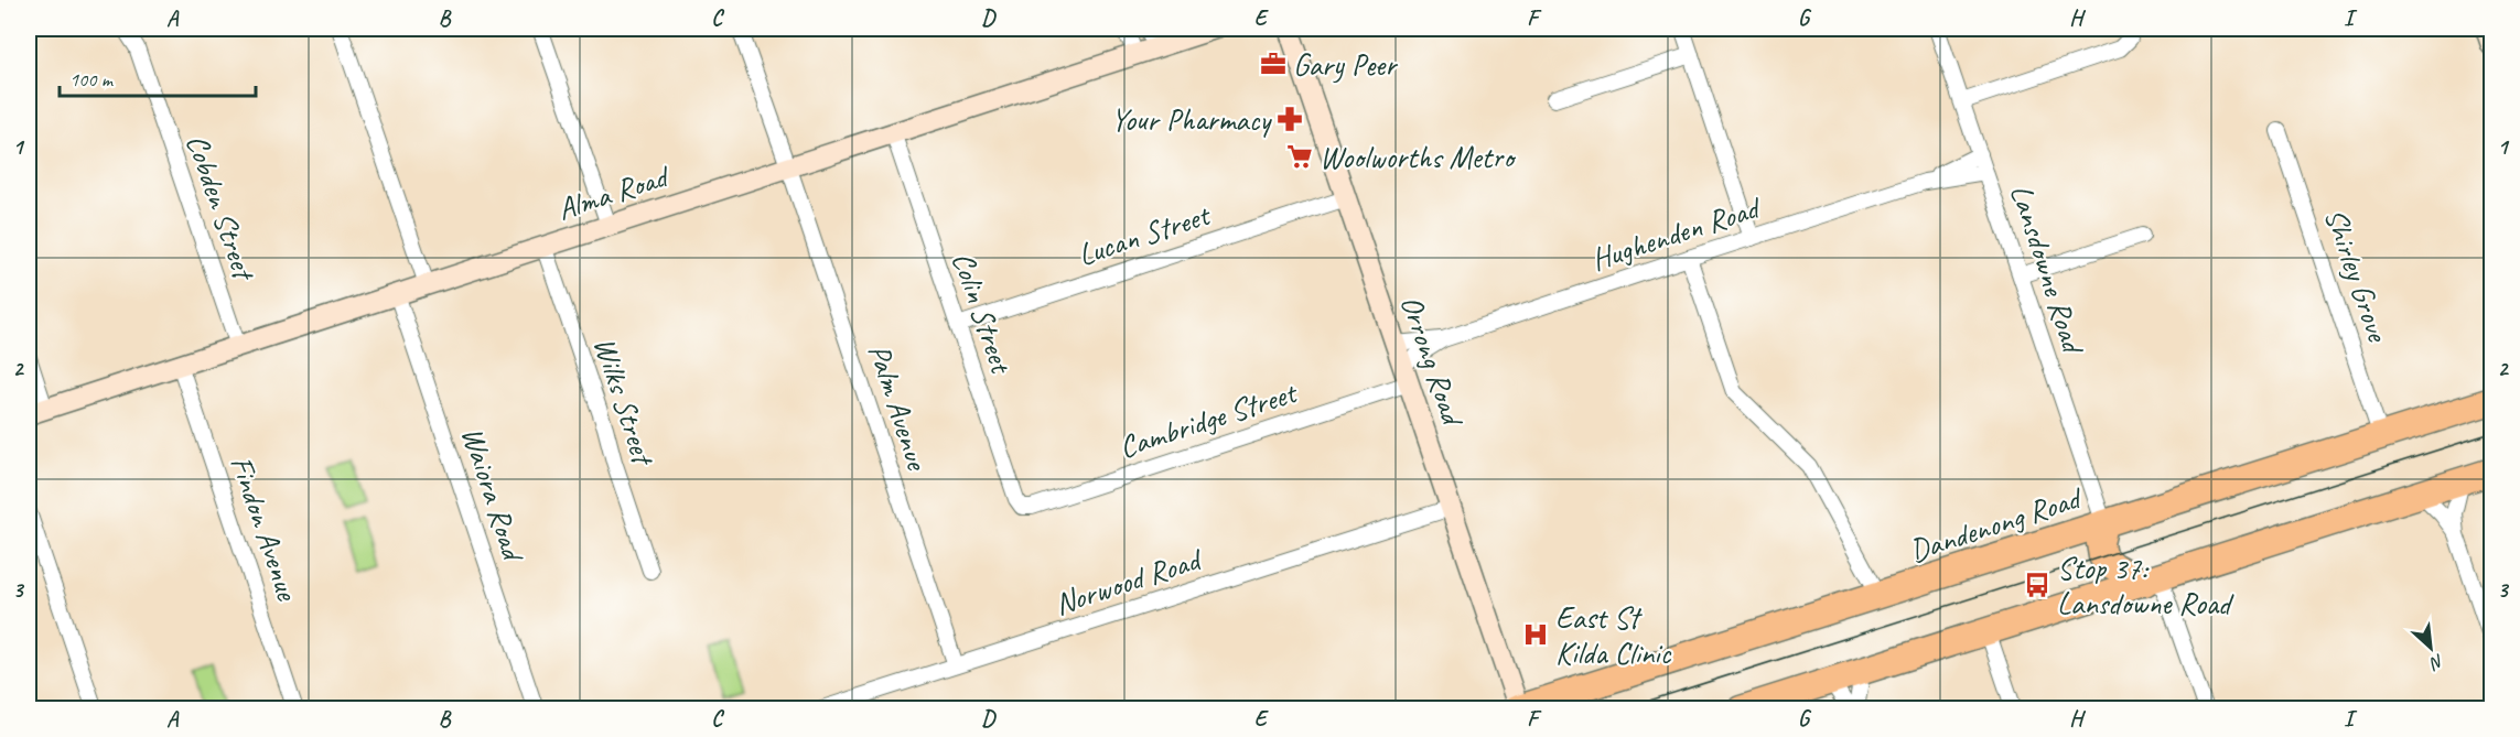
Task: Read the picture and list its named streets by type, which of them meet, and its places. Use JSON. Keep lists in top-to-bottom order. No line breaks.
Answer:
{"streets":{"highway":["Dandenong Road"],"street":["Alma Road","Cobden Street","Hughenden Road","Lucan Street","Lansdowne Road","Shirley Grove","Colin Street","Orrong Road","Wilks Street","Palm Avenue","Cambridge Street","Waiora Road","Findon Avenue","Norwood Road"]},"crossings":[["Alma Road","Cobden Street"],["Alma Road","Colin Street"],["Alma Road","Wilks Street"],["Alma Road","Palm Avenue"],["Alma Road","Waiora Road"],["Alma Road","Findon Avenue"],["Hughenden Road","Lansdowne Road"],["Hughenden Road","Orrong Road"],["Hughenden Road","Cambridge Street"],["Lucan Street","Colin Street"],["Lucan Street","Orrong Road"],["Lansdowne Road","Dandenong Road"],["Shirley Grove","Dandenong Road"],["Colin Street","Cambridge Street"],["Orrong Road","Cambridge Street"],["Orrong Road","Dandenong Road"],["Orrong Road","Norwood Road"],["Palm Avenue","Norwood Road"]],"places":{"office":["Gary Peer"],"pharmacy":["Your Pharmacy"],"supermarket":["Woolworths Metro"],"bus stop":["Stop 37: Lansdowne Road"],"hospital":["East St Kilda Clinic"]},"scale_bar":"100 m","north":"bottom right","grid":{"columns":["A","B","C","D","E","F","G","H","I"],"rows":["1","2","3"]}}
